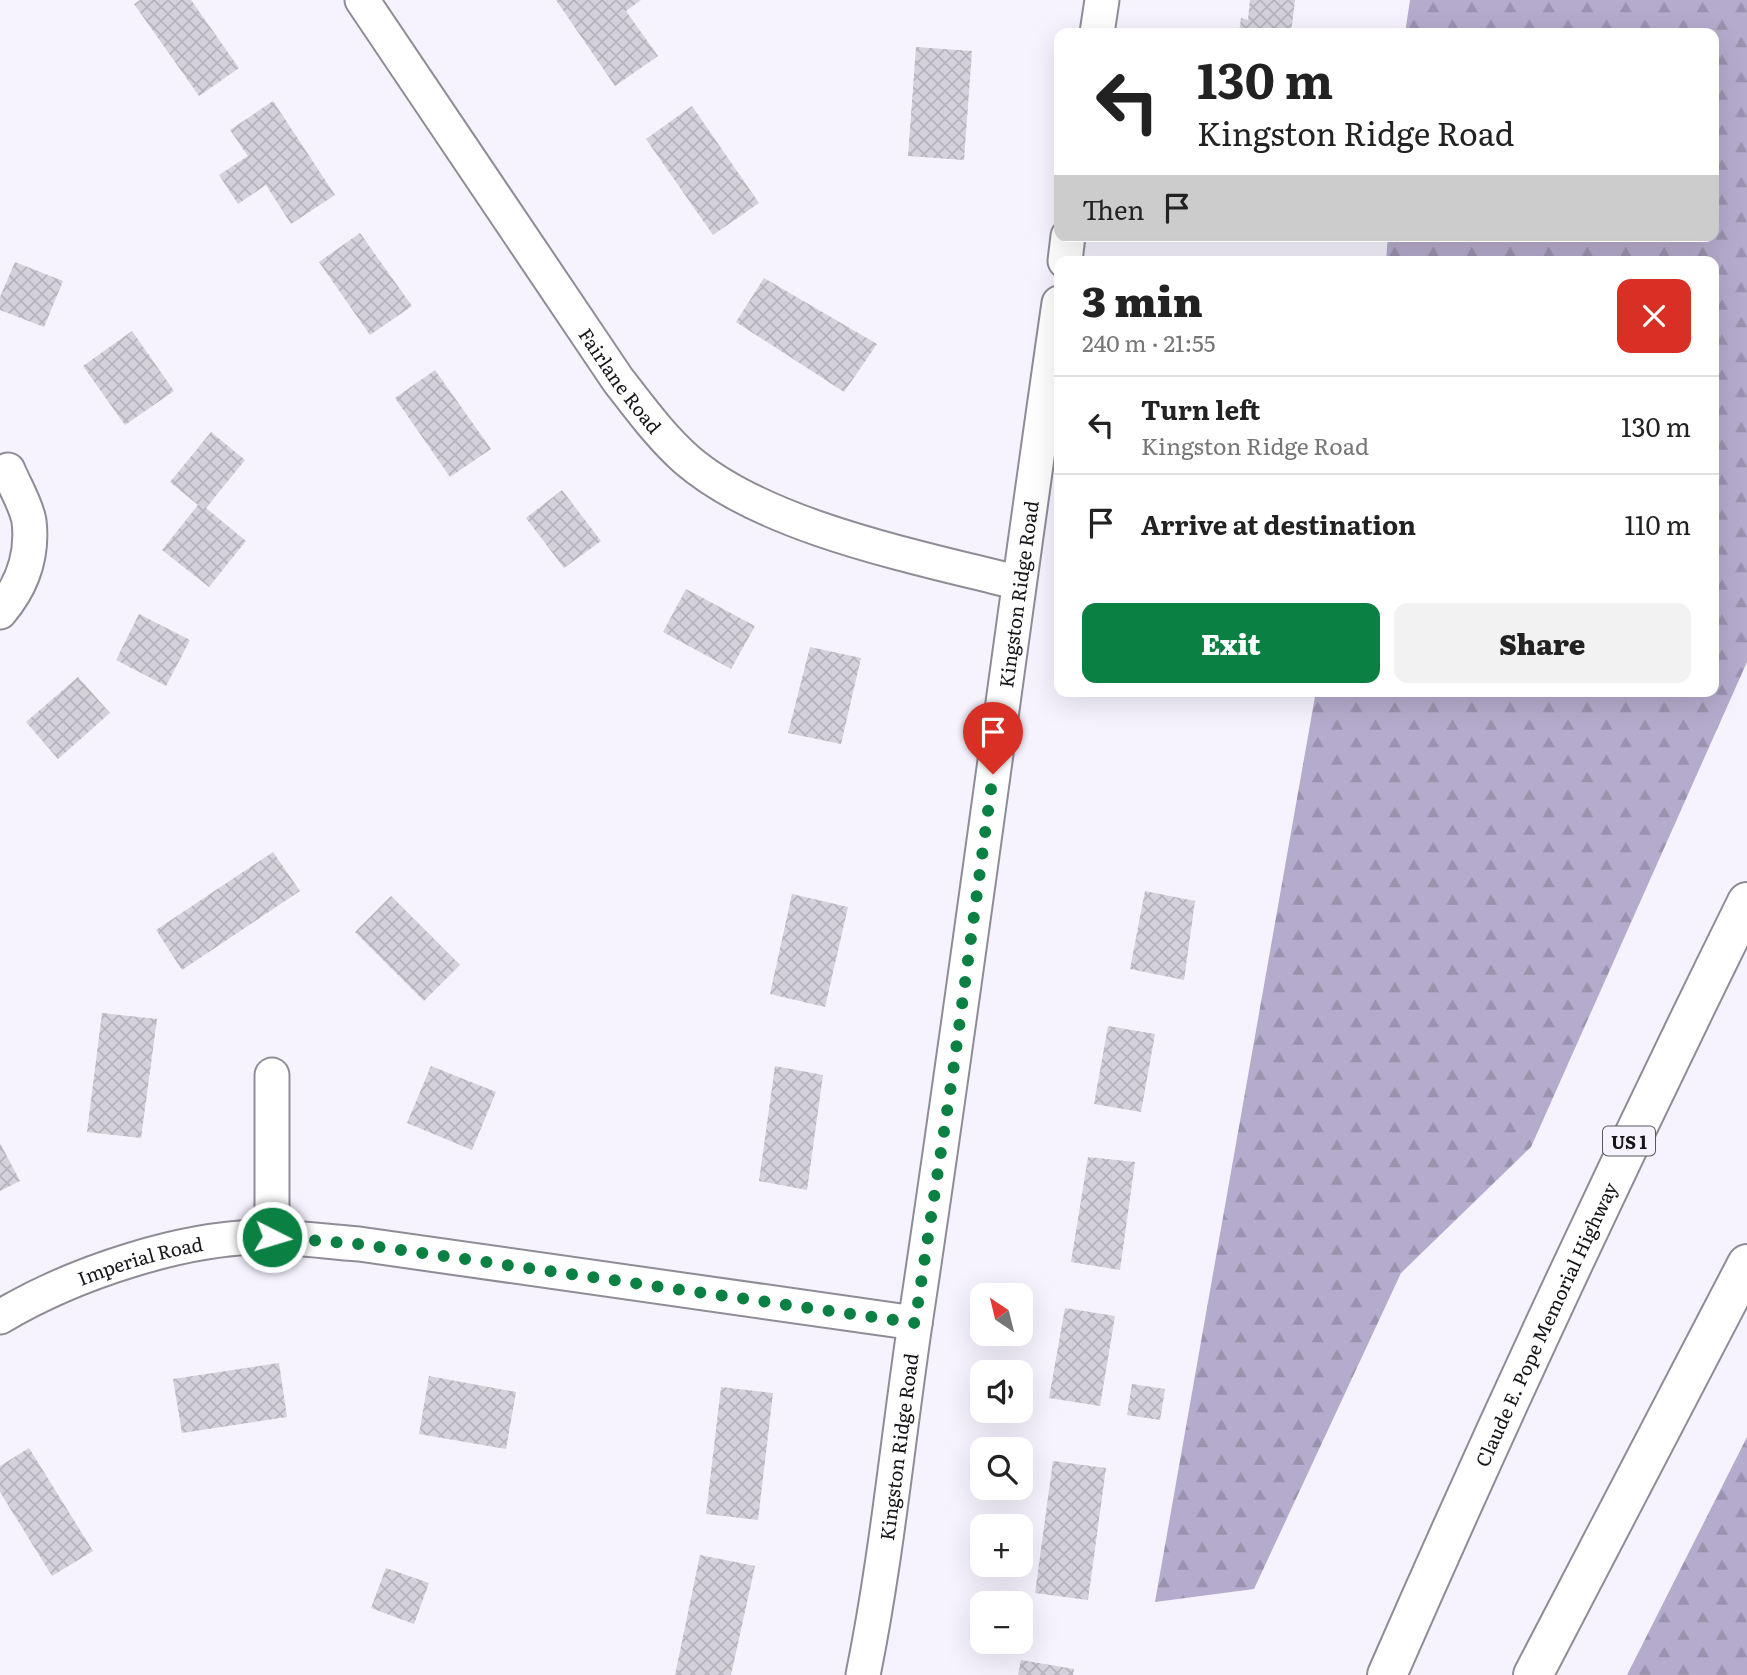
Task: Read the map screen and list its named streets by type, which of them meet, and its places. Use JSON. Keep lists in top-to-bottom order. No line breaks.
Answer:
{"streets":{"highway":["US 1","Claude E. Pope Memorial Highway"],"street":["Fairlane Road","Kingston Ridge Road","Imperial Road"]},"crossings":[["Fairlane Road","Kingston Ridge Road"],["Kingston Ridge Road","Imperial Road"]],"north":"top left","page":{"turn":["130 m","Kingston Ridge Road"],"then":"Then","heading":["3 min","240 m · 21:55"],"list":[{"name":"Turn left","note":"Kingston Ridge Road","value":"130 m"},{"name":"Arrive at destination","value":"110 m"}],"buttons":["Exit","Share"],"map_buttons":["+","−"]}}
